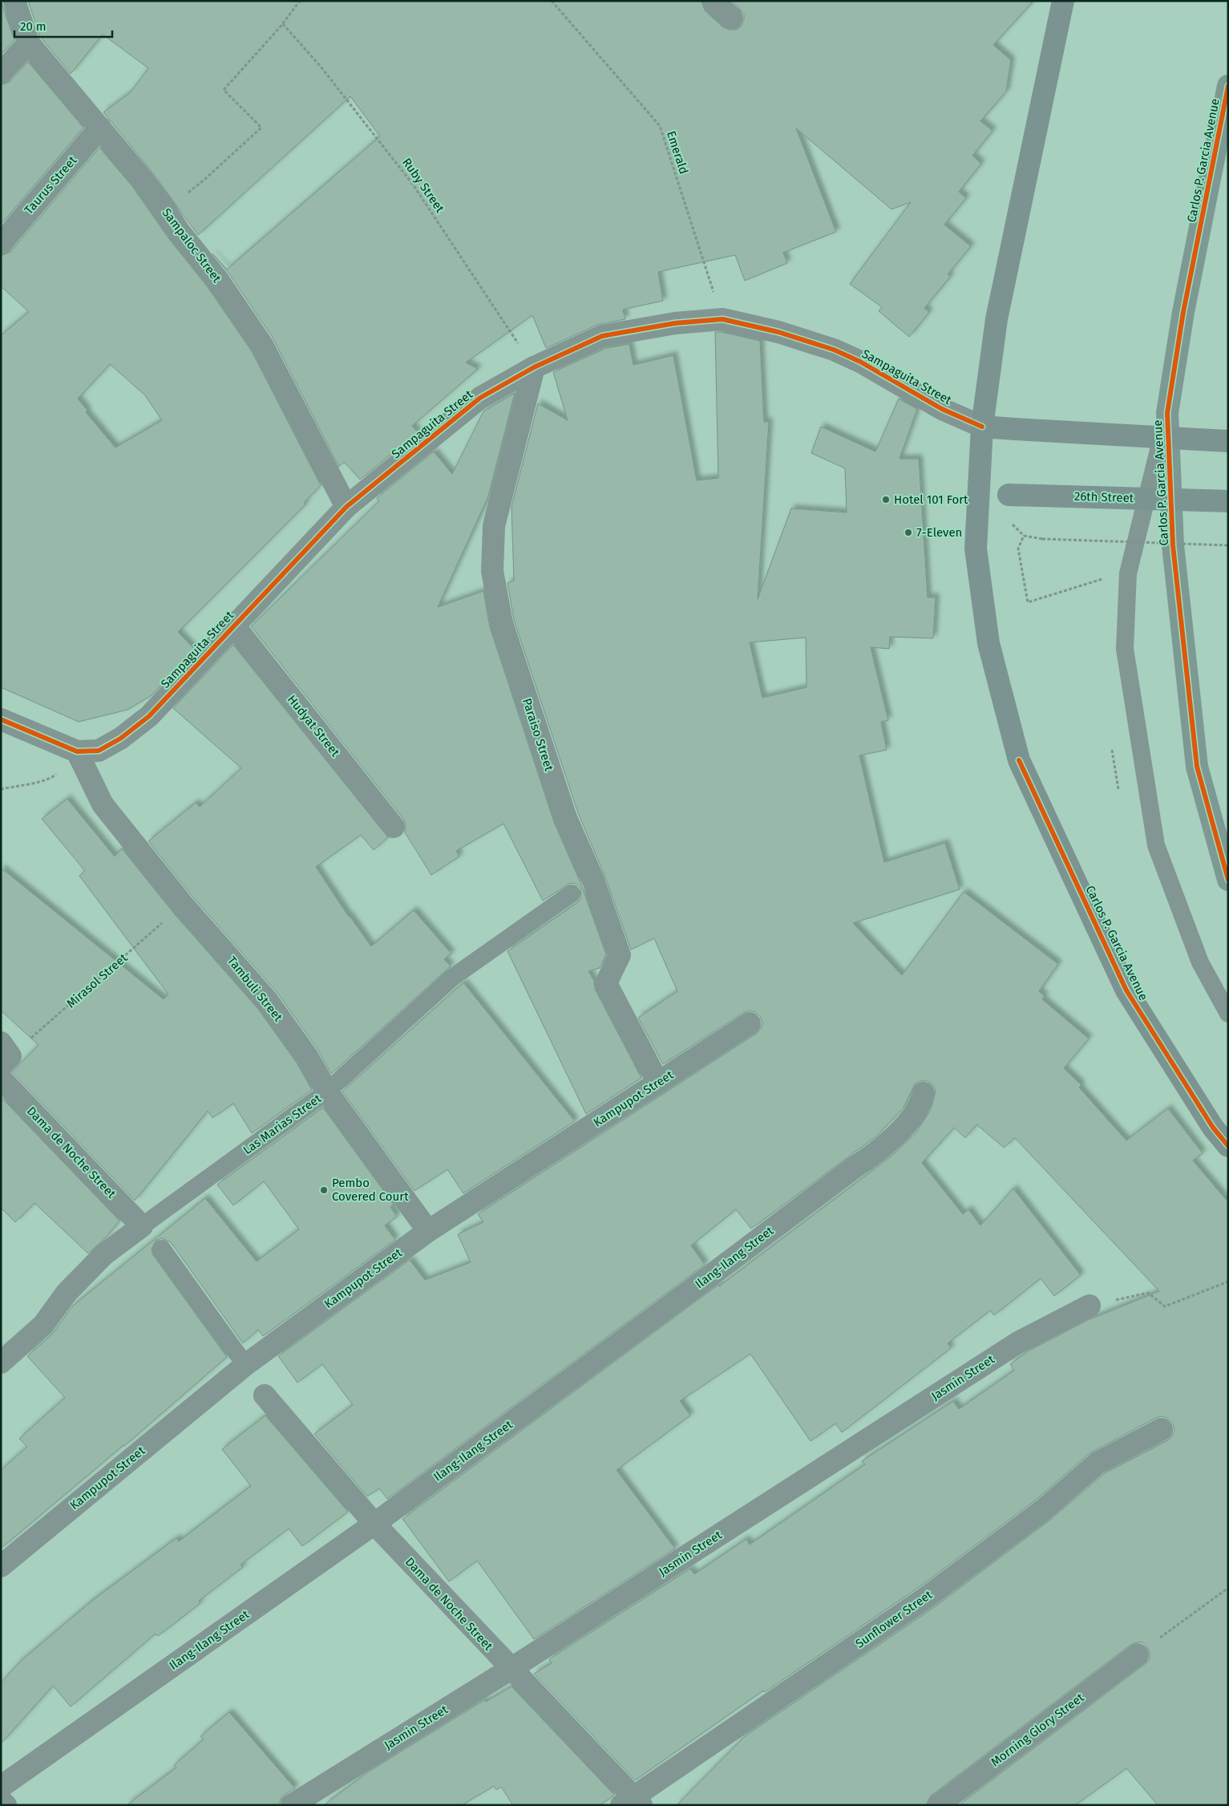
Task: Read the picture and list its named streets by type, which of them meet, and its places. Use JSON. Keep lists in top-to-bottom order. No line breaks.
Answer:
{"streets":{"main road":["Carlos P. Garcia Avenue","26th Street"],"street":["Taurus Street","Sampaloc Street","Sampaguita Street","Hudyat Street","Paraiso Street","Tambuli Street","Kampupot Street","Las Marias Street","Dama de Noche Street","Ilang-Ilang Street","Jasmin Street","Sunflower Street","Morning Glory Street"],"path":["Emerald","Ruby Street","Mirasol Street"]},"crossings":[["Emerald","Sampaguita Street"],["Carlos P. Garcia Avenue","Sampaguita Street"],["Carlos P. Garcia Avenue","26th Street"],["Taurus Street","Sampaloc Street"],["Ruby Street","Sampaguita Street"],["Ruby Street","Paraiso Street"],["Sampaloc Street","Sampaguita Street"],["Sampaguita Street","Hudyat Street"],["Sampaguita Street","Paraiso Street"],["Sampaguita Street","Tambuli Street"],["Paraiso Street","Kampupot Street"],["Mirasol Street","Tambuli Street"],["Tambuli Street","Kampupot Street"],["Tambuli Street","Las Marias Street"],["Las Marias Street","Dama de Noche Street"],["Dama de Noche Street","Ilang-Ilang Street"],["Dama de Noche Street","Jasmin Street"],["Dama de Noche Street","Sunflower Street"]],"places":["Hotel 101 Fort","7-Eleven","Pembo Covered Court"],"scale_bar":"20 m"}
